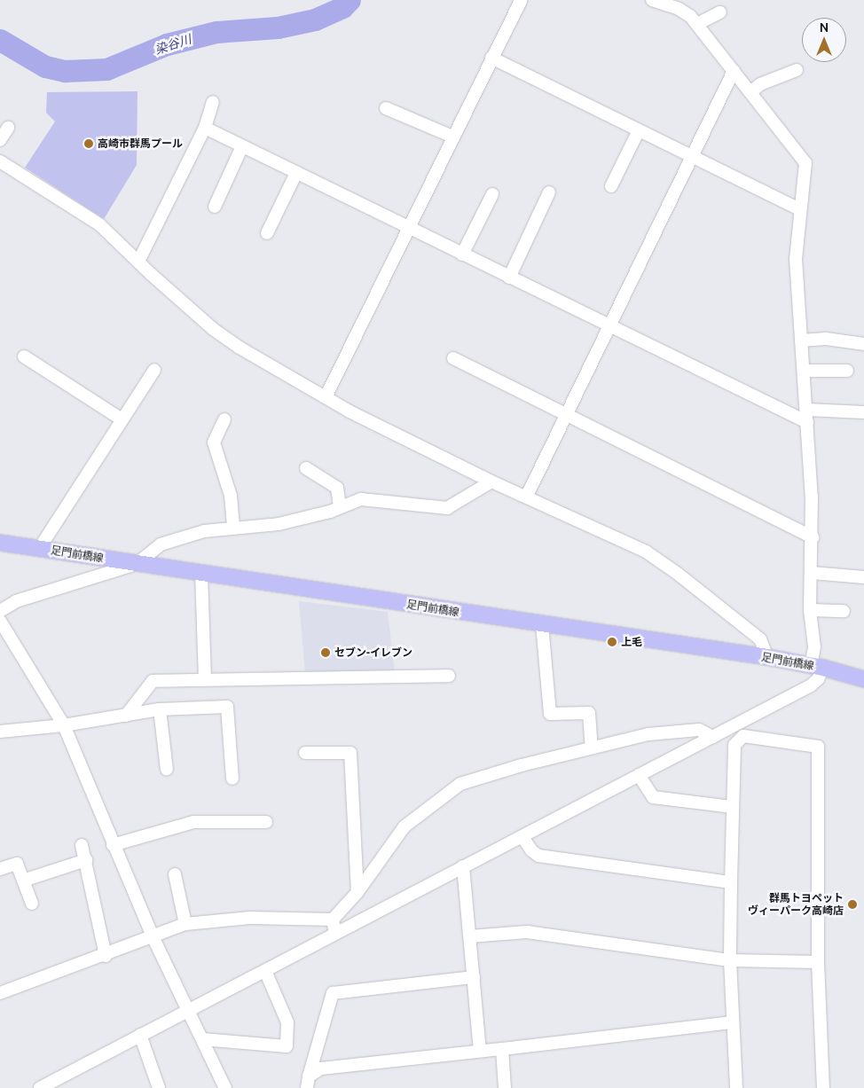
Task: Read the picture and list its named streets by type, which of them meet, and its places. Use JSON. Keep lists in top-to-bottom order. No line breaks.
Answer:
{"streets":{"main road":["足門前橋線"]},"water":["染谷川"],"places":["高崎市群馬プール","上毛","セブン-イレブン","群馬トヨペット ヴィーパーク高崎店"],"north":"top"}
